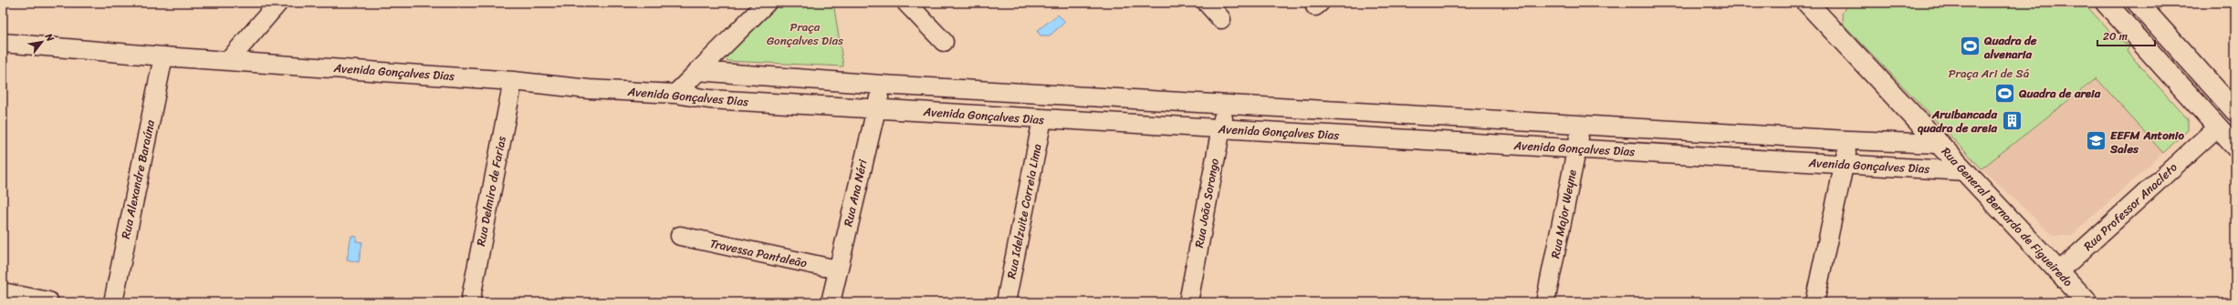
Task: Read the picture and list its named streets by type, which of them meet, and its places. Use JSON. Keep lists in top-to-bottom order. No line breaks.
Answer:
{"streets":{"street":["Avenida Gonçalves Dias","Rua Alexandre Baraúna","Rua Delmiro de Farias","Rua Ana Néri","Rua João Sorongo","Rua Professor Anacleto","Rua Idelzuite Correia Lima","Rua Major Weyne","Rua General Bernardo de Figueiredo","Travessa Pantaleão"]},"crossings":[["Avenida Gonçalves Dias","Rua Alexandre Baraúna"],["Avenida Gonçalves Dias","Rua Delmiro de Farias"],["Avenida Gonçalves Dias","Rua Ana Néri"],["Avenida Gonçalves Dias","Rua João Sorongo"],["Avenida Gonçalves Dias","Rua Idelzuite Correia Lima"],["Avenida Gonçalves Dias","Rua Major Weyne"],["Avenida Gonçalves Dias","Rua General Bernardo de Figueiredo"],["Rua Ana Néri","Travessa Pantaleão"],["Rua Professor Anacleto","Rua General Bernardo de Figueiredo"]],"parks":["Praça Gonçalves Dias","Praça Ari de Sá"],"places":{"sports":["Quadra de alvenaria","Quadra de areia"],"building":["Aruibancada quadra de areia"],"school or university":["EEFM Antonio Sales"]},"scale_bar":"20 m","north":"top right"}
